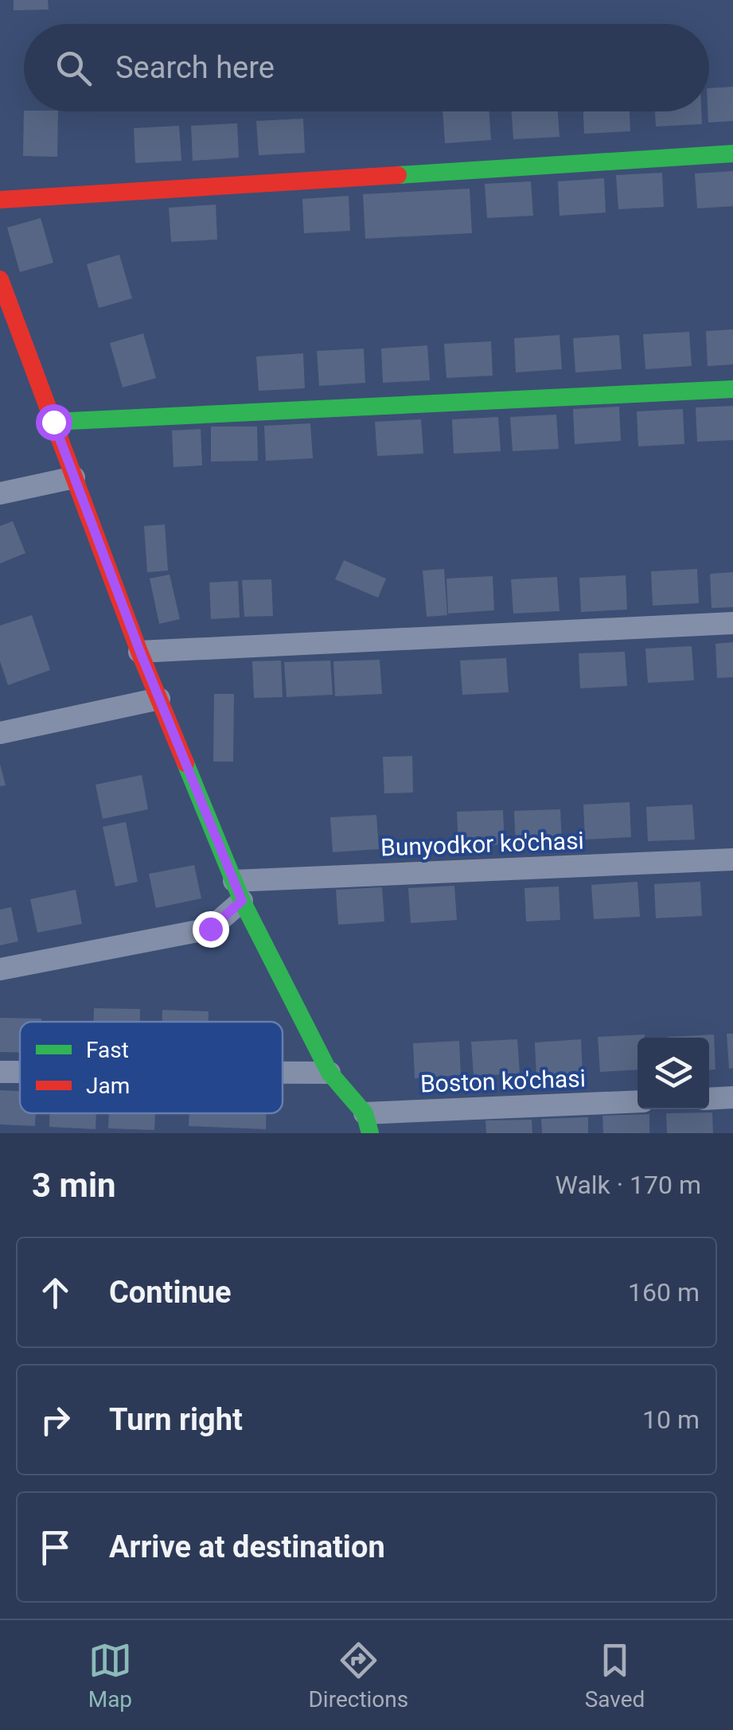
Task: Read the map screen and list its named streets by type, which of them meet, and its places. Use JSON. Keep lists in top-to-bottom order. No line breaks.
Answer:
{"streets":{"street":["Bunyodkor ko'chasi","Boston ko'chasi"]},"legend":["Fast","Jam"],"page":{"search":"Search here","heading":["3 min","Walk · 170 m"],"list":[["Continue","160 m"],["Turn right","10 m"],"Arrive at destination"],"nav":["Map","Directions","Saved"]}}
